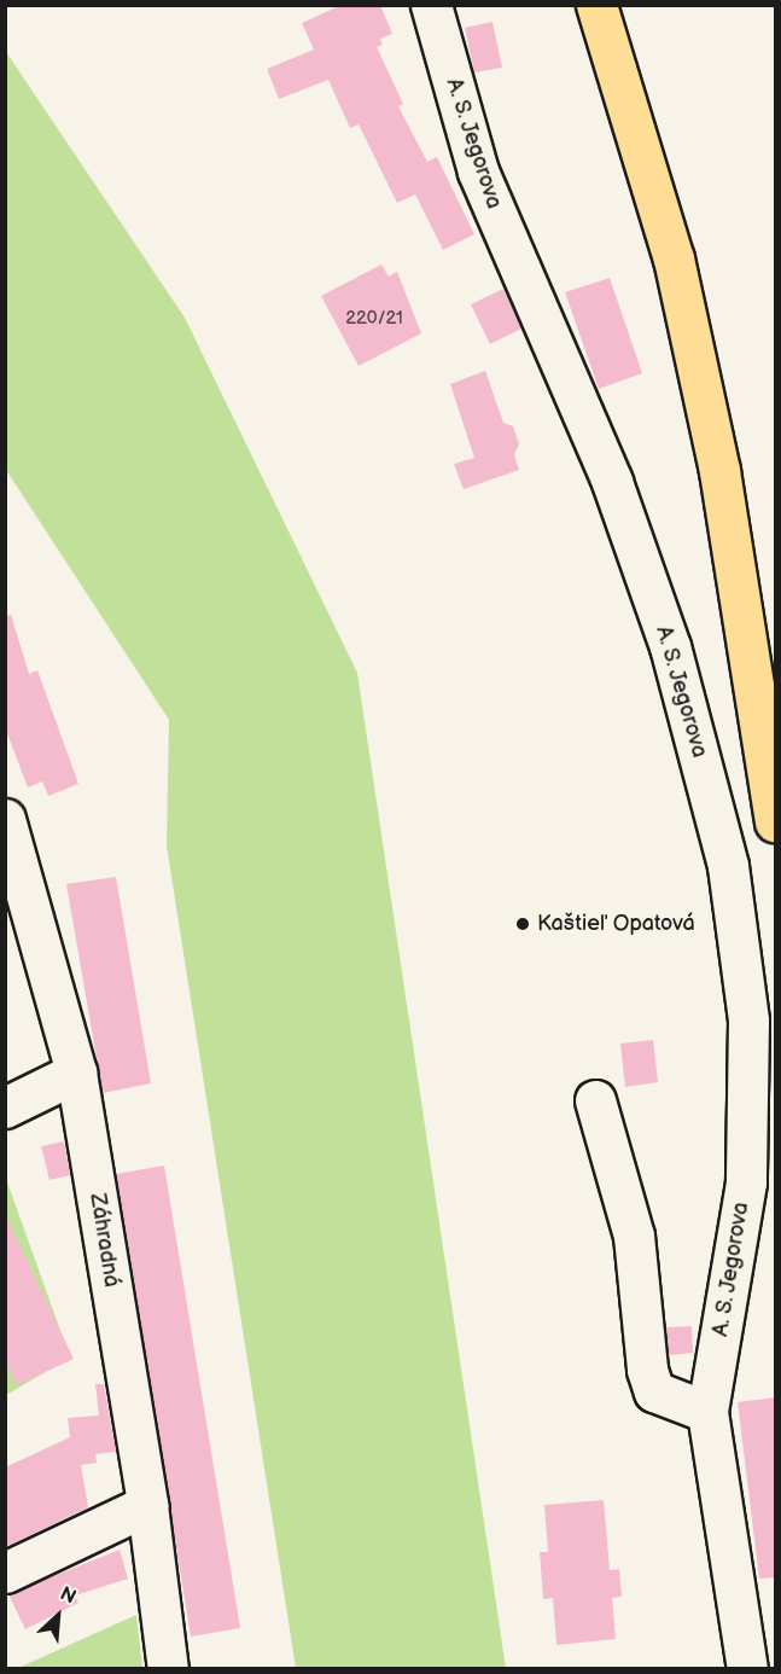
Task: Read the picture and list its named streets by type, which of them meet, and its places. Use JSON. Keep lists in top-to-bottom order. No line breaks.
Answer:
{"streets":{"street":["A. S. Jegorova","Záhradná"]},"places":["Kaštieľ Opatová"],"house_numbers":["220/21"],"north":"top right"}
